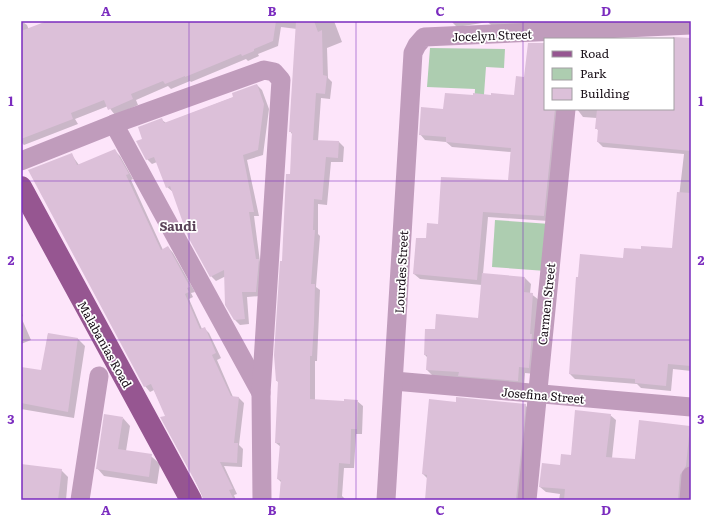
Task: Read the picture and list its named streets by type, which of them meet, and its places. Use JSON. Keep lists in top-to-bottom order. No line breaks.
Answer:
{"streets":{"main road":["Malabanias Road"],"street":["Jocelyn Street","Lourdes Street","Carmen Street","Josefina Street"]},"crossings":[["Jocelyn Street","Lourdes Street"],["Lourdes Street","Josefina Street"],["Carmen Street","Josefina Street"]],"districts":["Saudi"],"legend":["Road","Park","Building"],"grid":{"columns":["A","B","C","D"],"rows":["1","2","3"]}}
